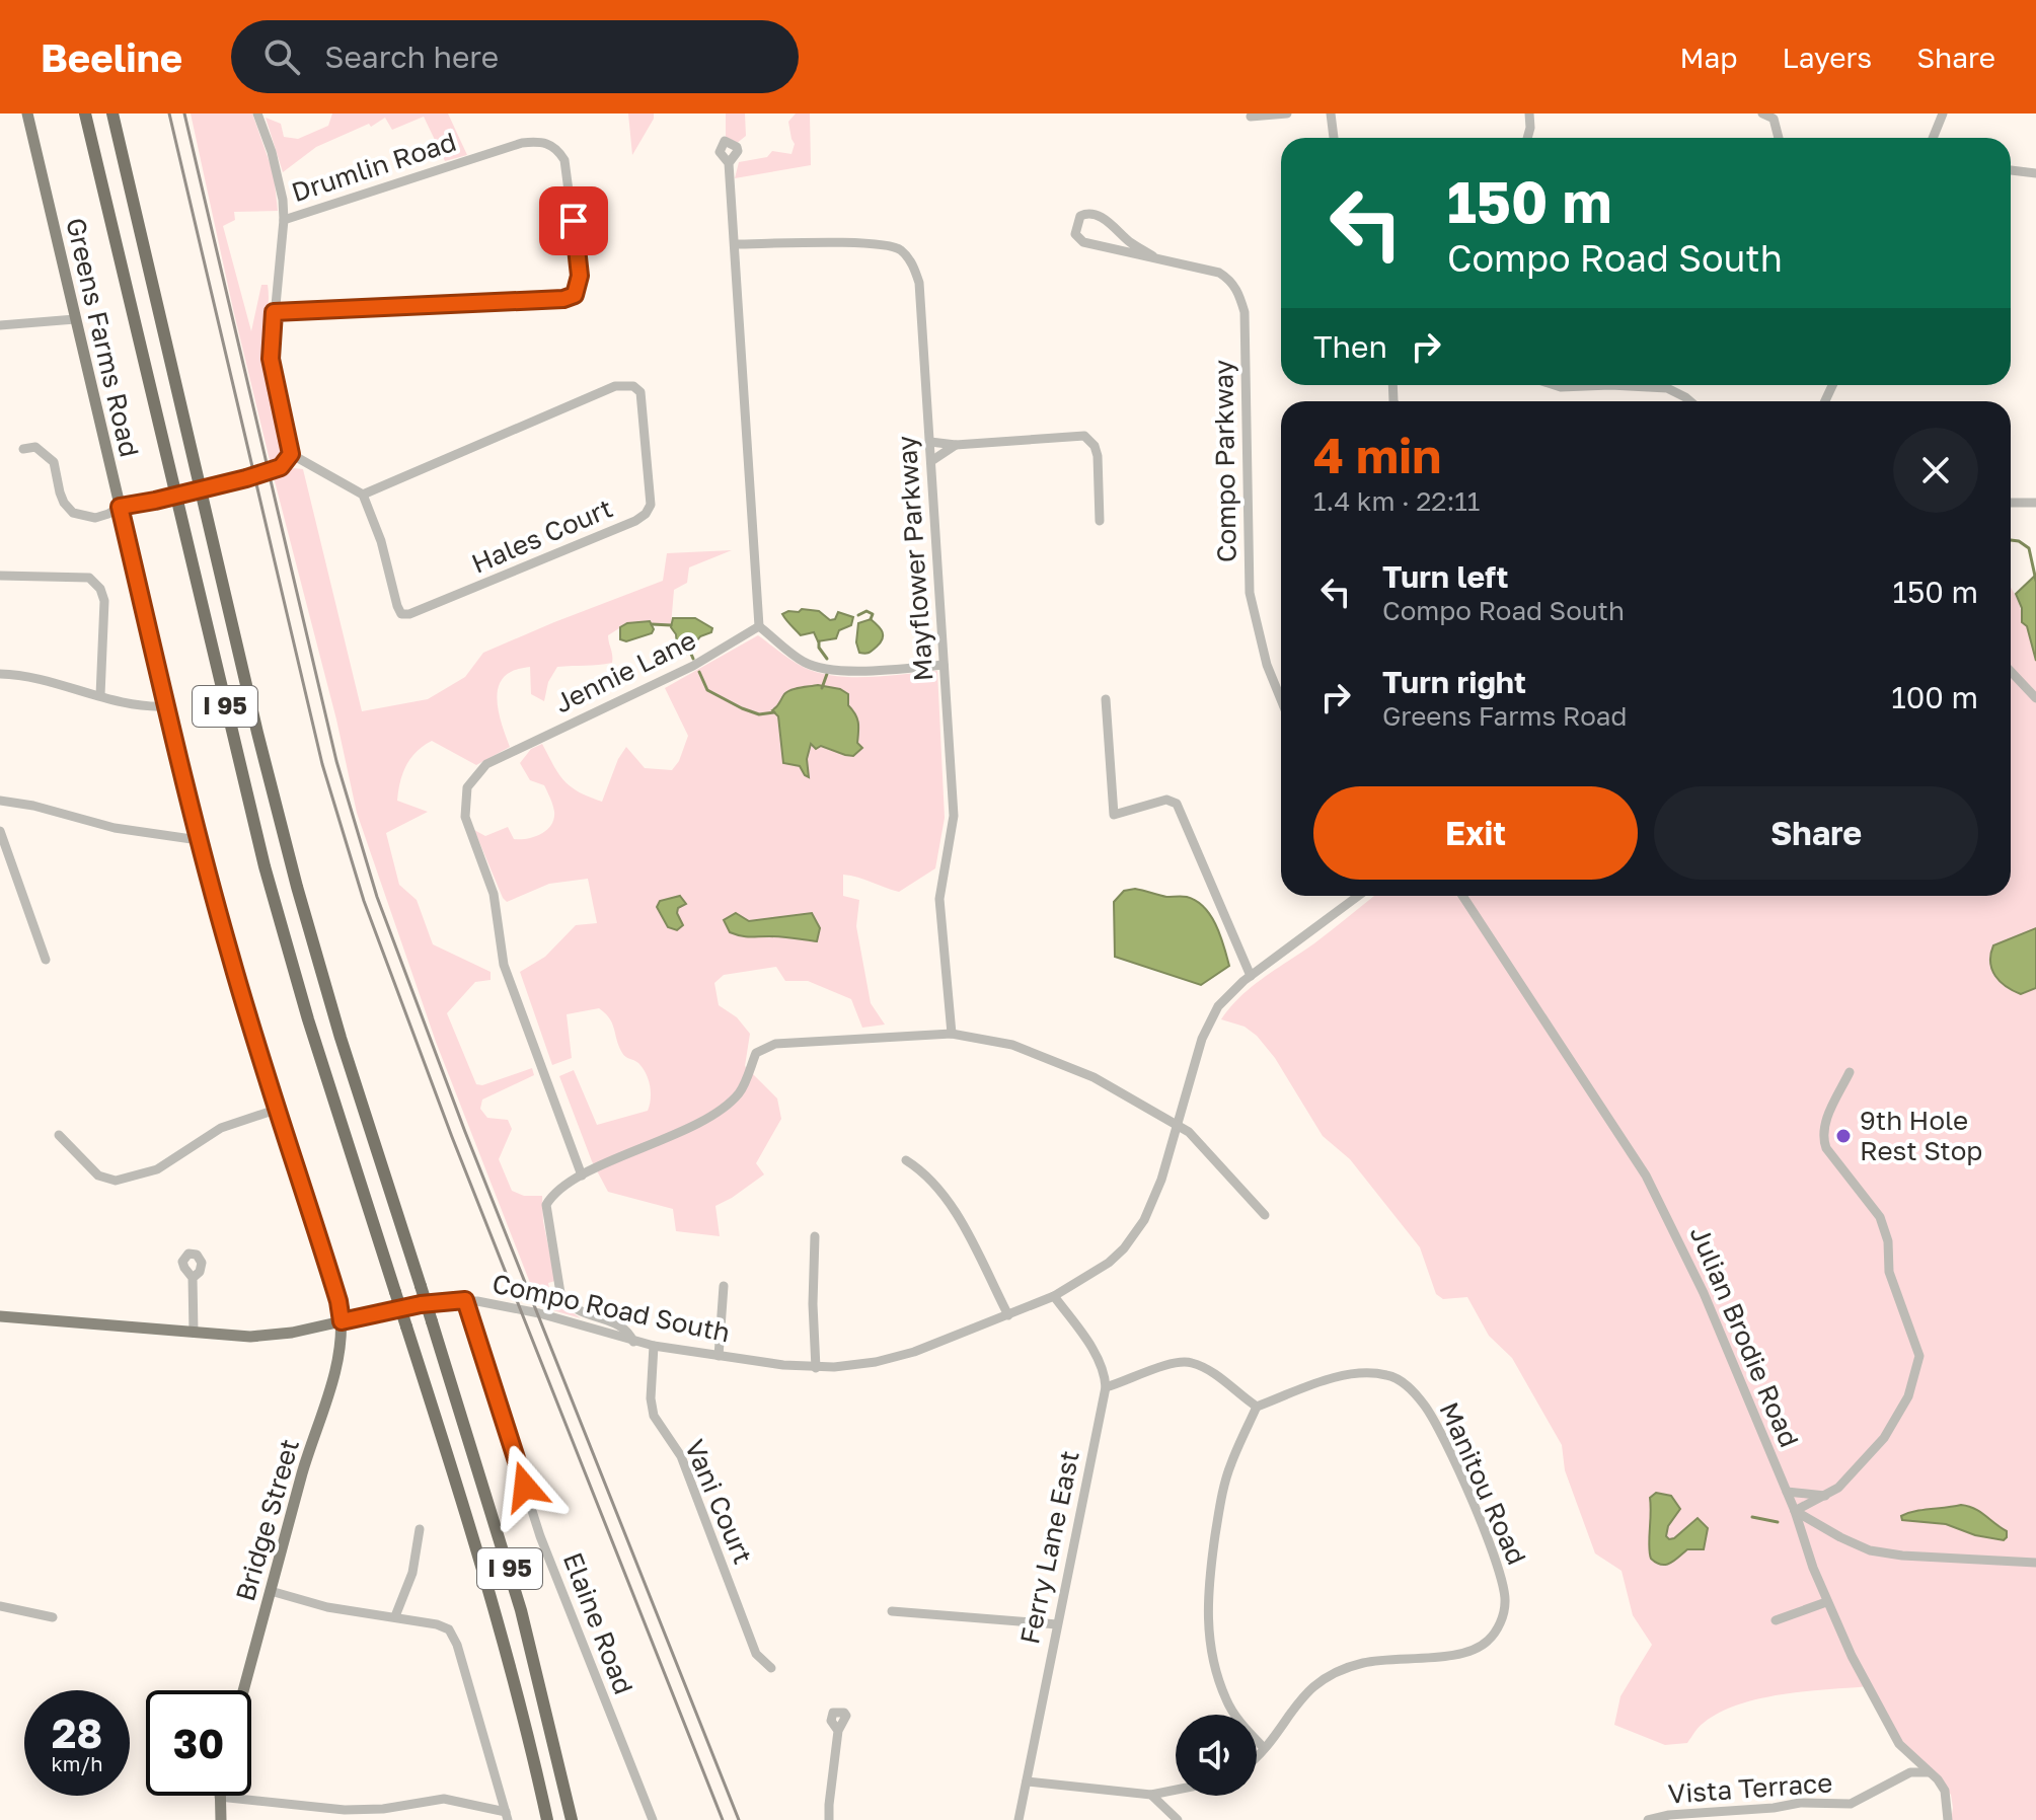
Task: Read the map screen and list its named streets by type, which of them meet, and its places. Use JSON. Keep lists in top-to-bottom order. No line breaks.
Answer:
{"streets":{"highway":["I 95"],"main road":["Greens Farms Road","Compo Road South","Bridge Street"],"street":["Drumlin Road","Compo Parkway","Hales Court","Mayflower Parkway","Jennie Lane","Julian Brodie Road","Manitou Road","Vani Court","Ferry Lane East","Elaine Road","Vista Terrace"]},"crossings":[["Greens Farms Road","Compo Road South"],["Greens Farms Road","Bridge Street"],["Compo Road South","Vani Court"],["Compo Road South","Bridge Street"],["Compo Road South","Elaine Road"],["Julian Brodie Road","Vista Terrace"]],"places":["9th Hole Rest Stop"],"page":{"header":"Beeline","search":"Search here","nav":["Map","Layers","Share"],"turn":["150 m","Compo Road South"],"then":"Then","heading":["4 min","1.4 km · 22:11"],"list":[{"name":"Turn left","note":"Compo Road South","value":"150 m"},{"name":"Turn right","note":"Greens Farms Road","value":"100 m"}],"buttons":["Exit","Share"],"speed":"28 km/h","limit":"30"}}
